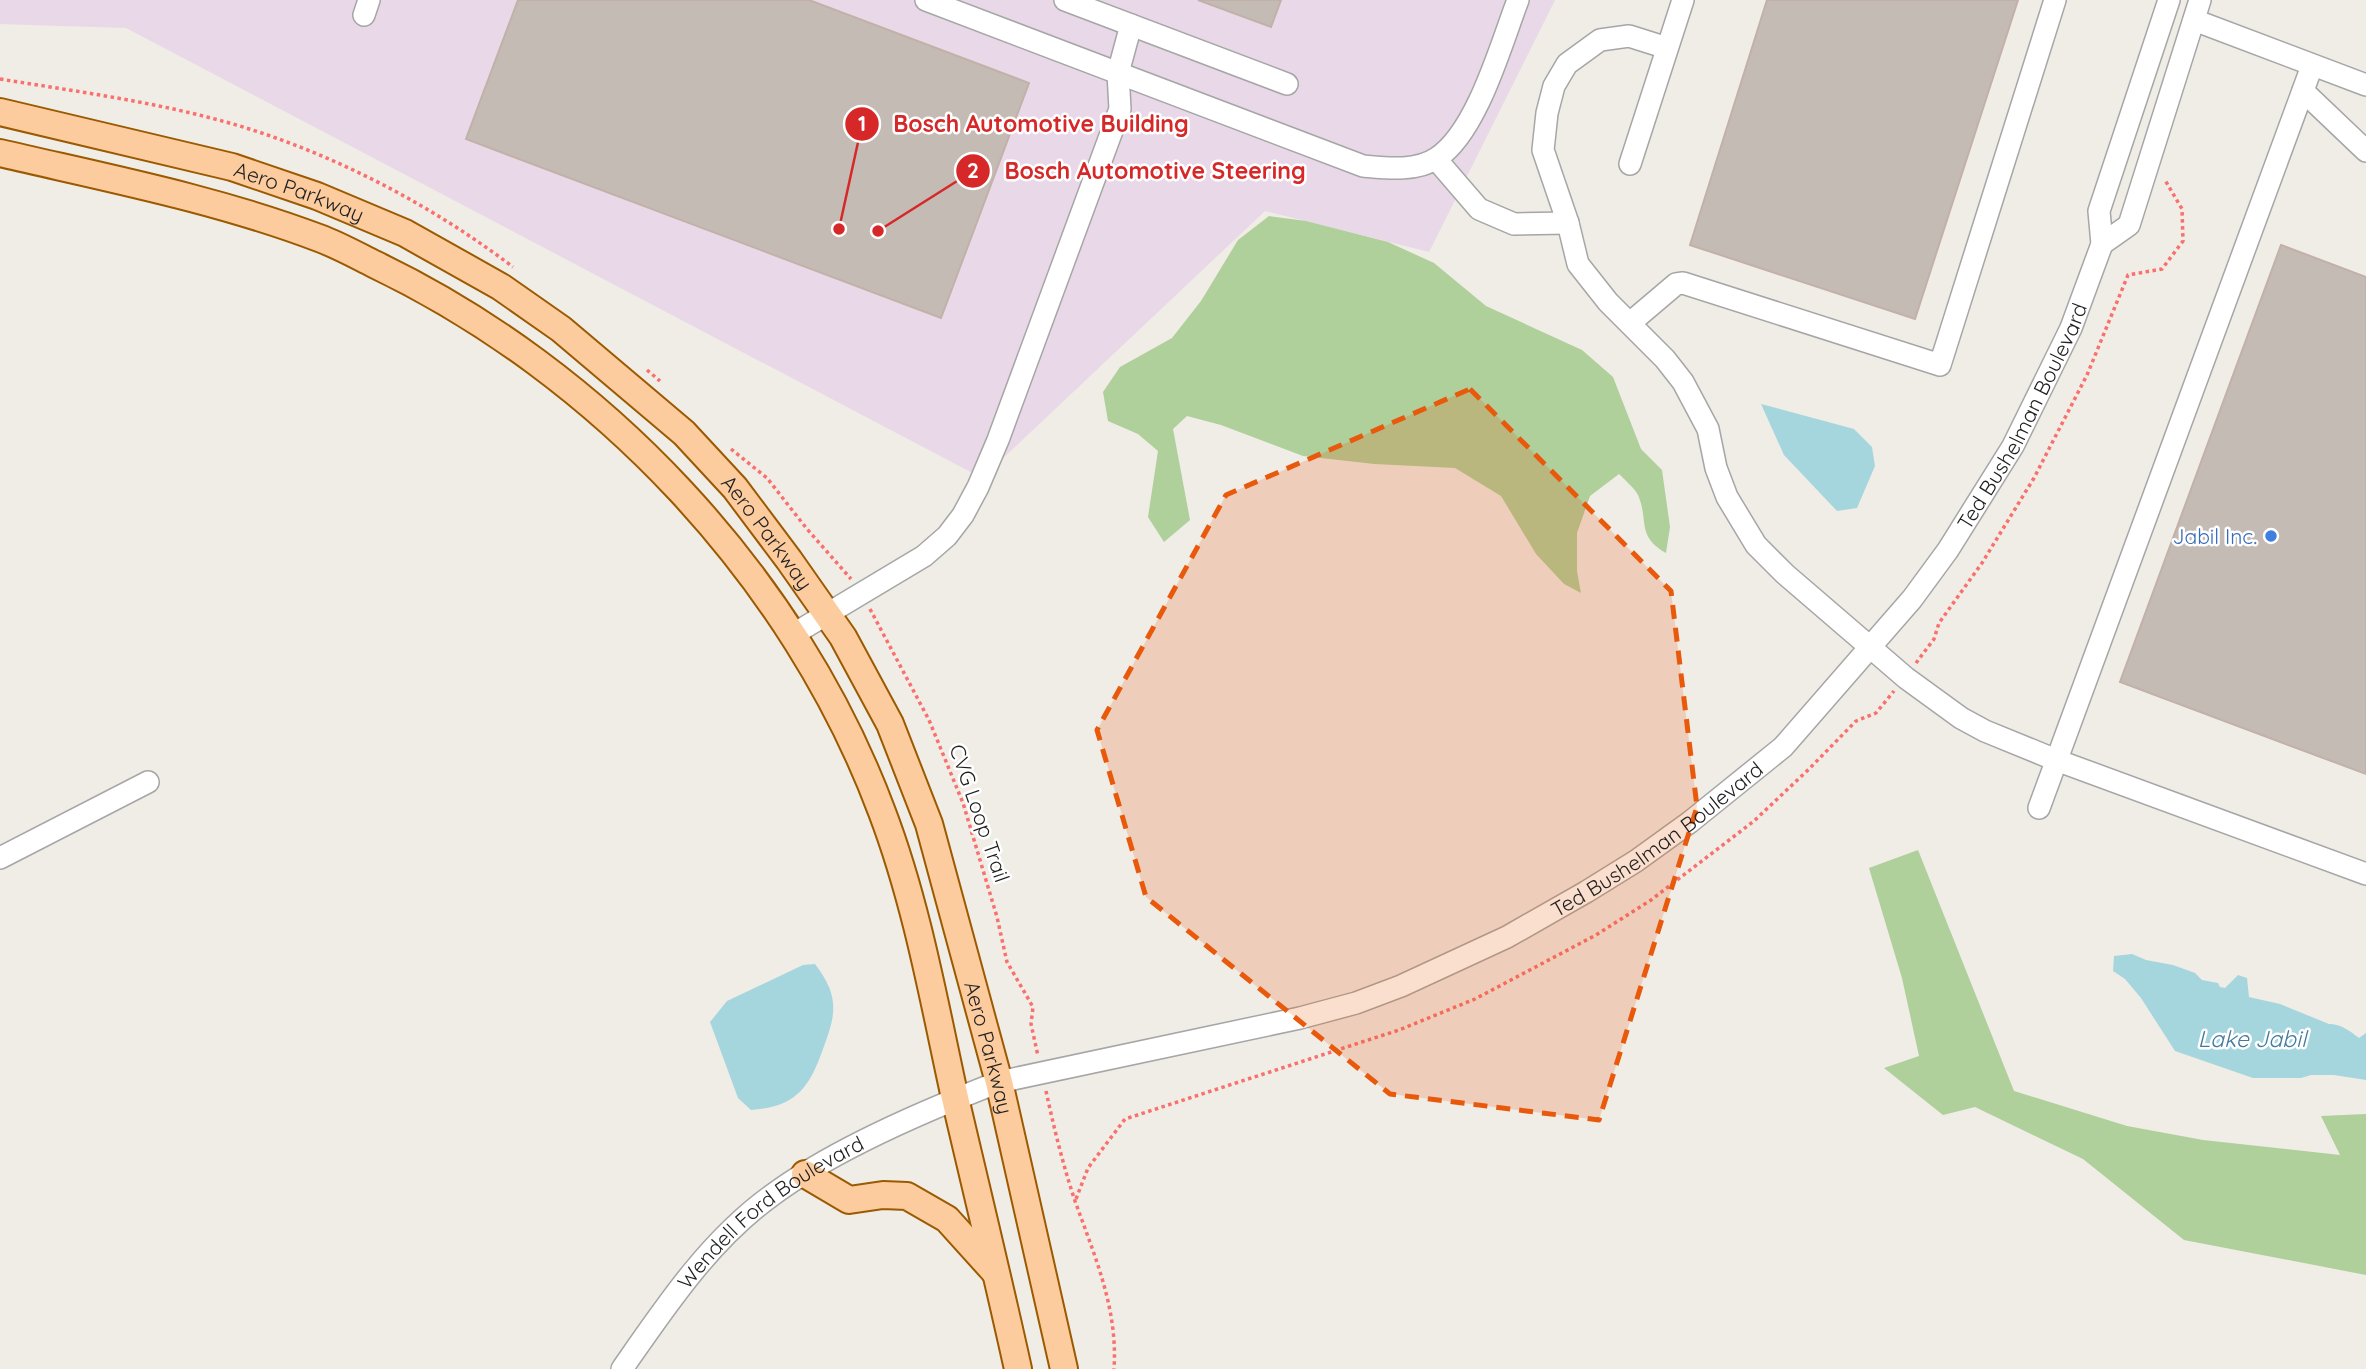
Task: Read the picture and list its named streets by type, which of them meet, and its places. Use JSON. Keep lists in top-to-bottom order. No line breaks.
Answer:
{"streets":{"main road":["Aero Parkway"],"street":["Ted Bushelman Boulevard","Wendell Ford Boulevard"],"path":["CVG Loop Trail"]},"crossings":[["Aero Parkway","Ted Bushelman Boulevard"],["Aero Parkway","Wendell Ford Boulevard"],["Ted Bushelman Boulevard","Wendell Ford Boulevard"]],"water":["Lake Jabil"],"places":["Bosch Automotive Building","Bosch Automotive Steering","Jabil Inc."]}
